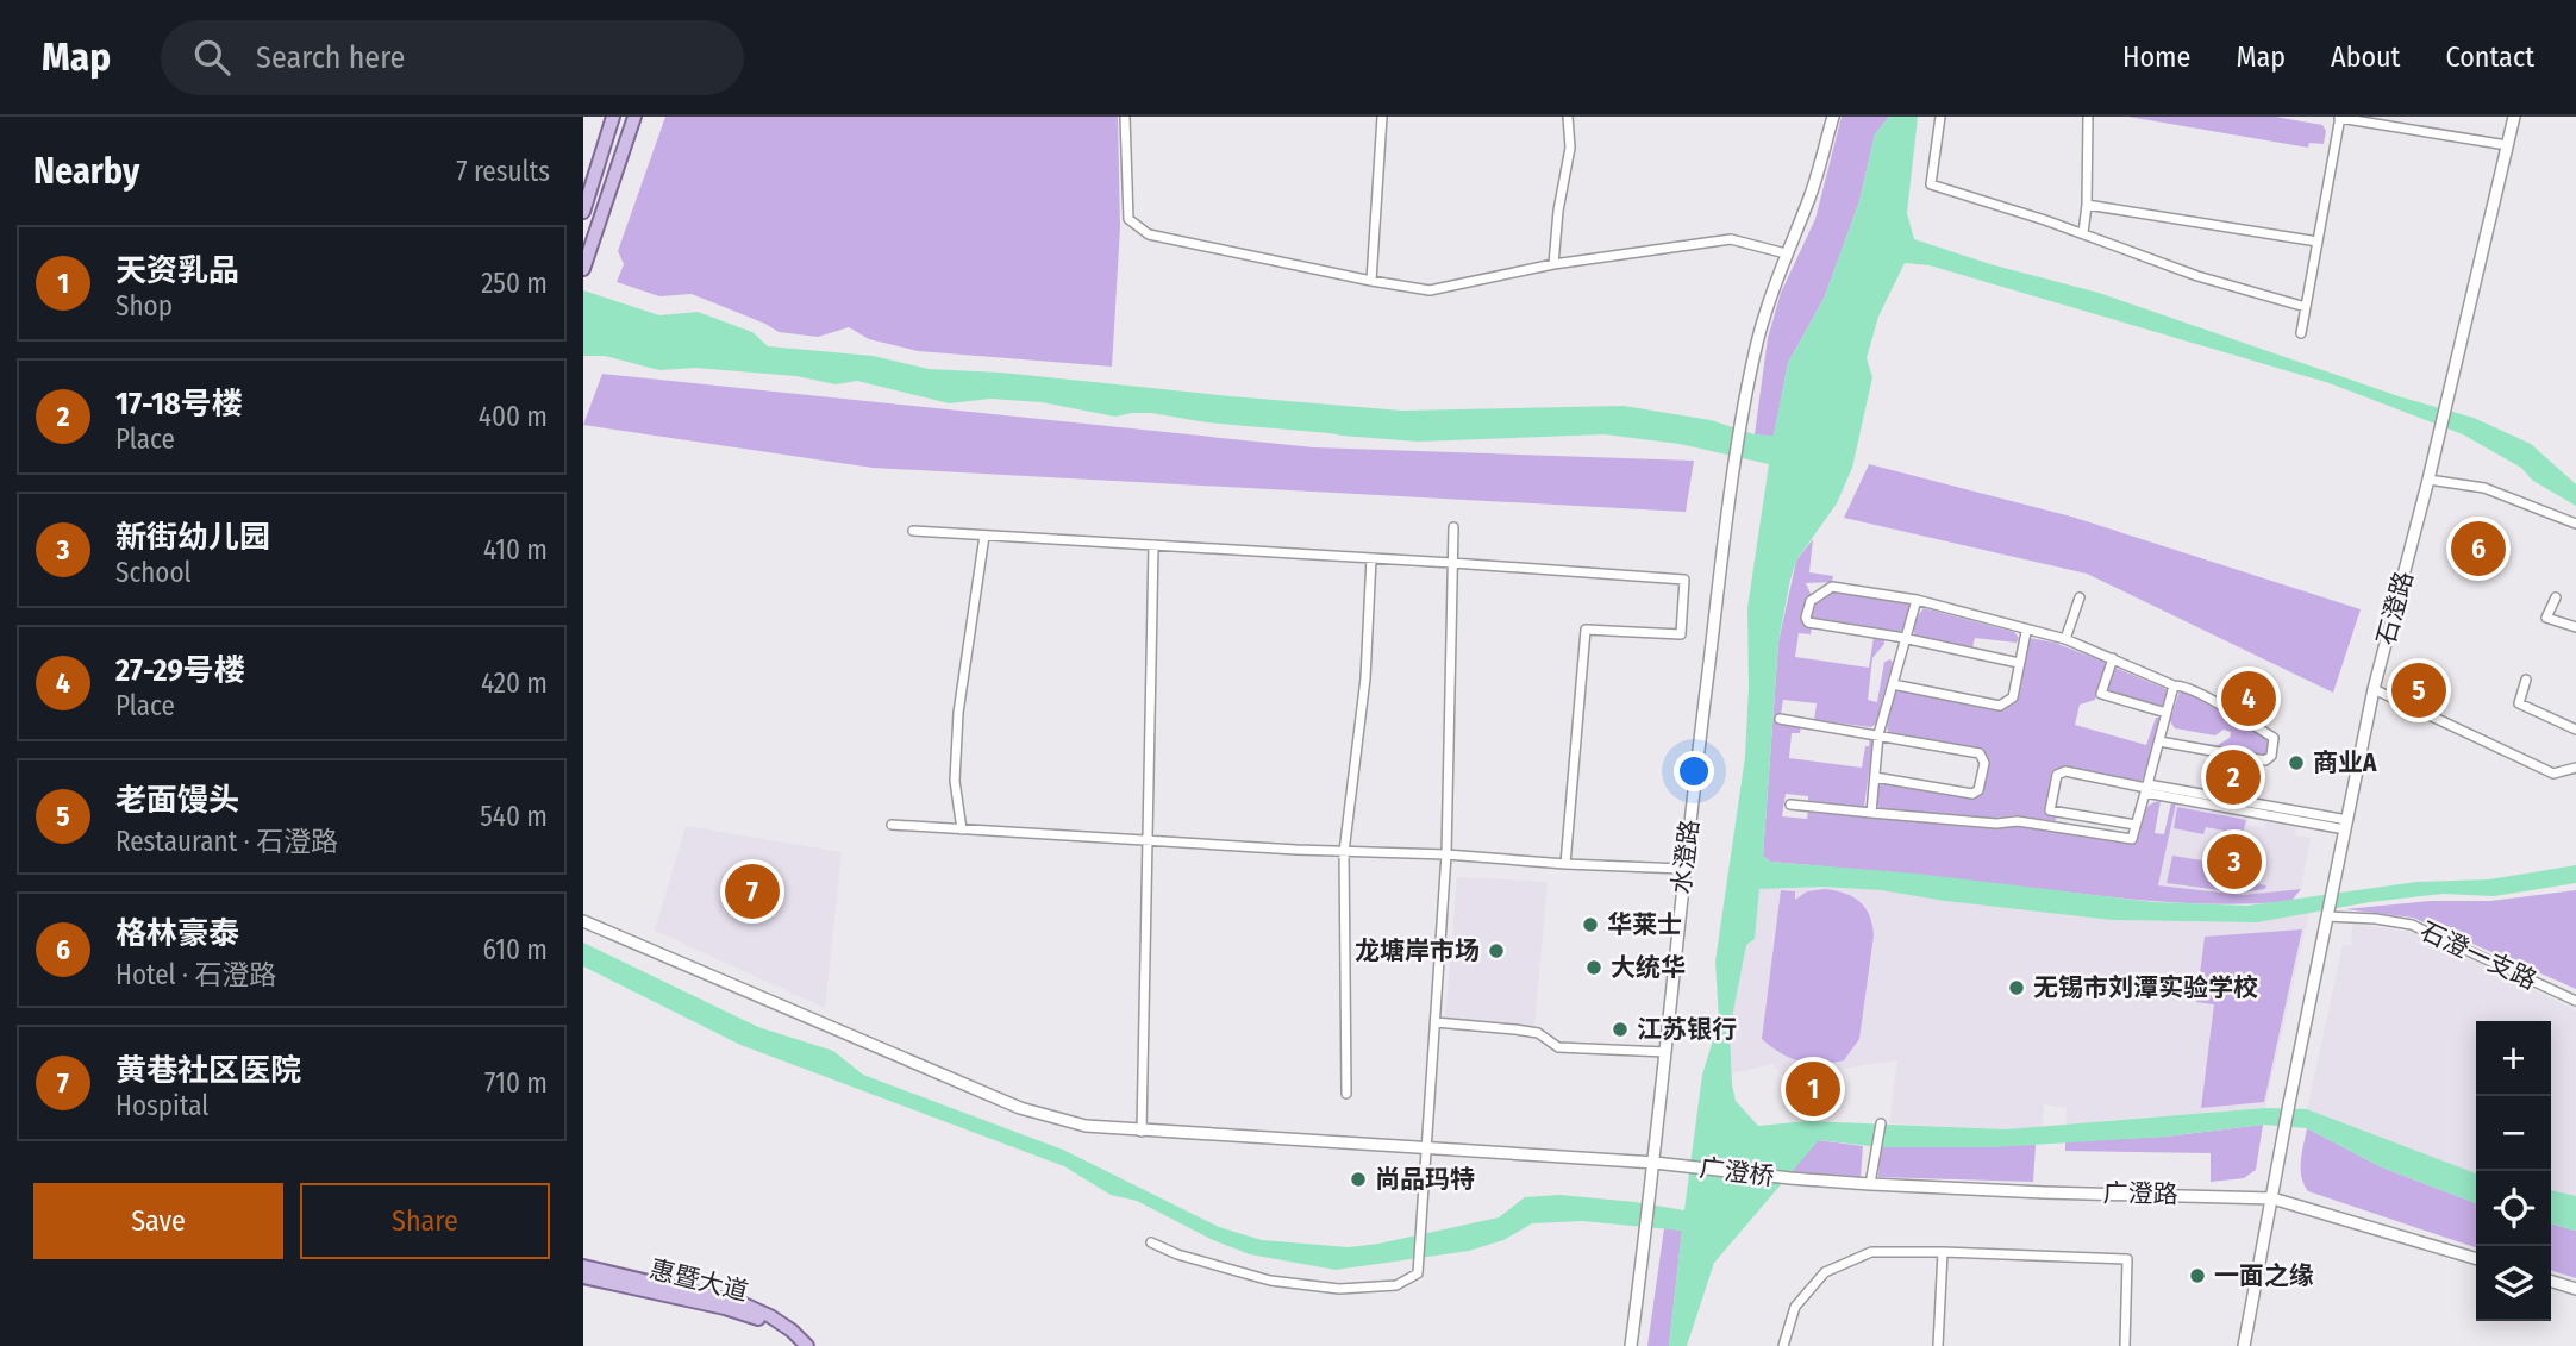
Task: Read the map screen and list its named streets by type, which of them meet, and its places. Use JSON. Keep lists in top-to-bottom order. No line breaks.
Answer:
{"streets":{"main road":["惠暨大道"],"street":["石澄路","水澄路","石澄一支路","广澄桥","广澄路"]},"crossings":[["石澄路","石澄一支路"],["石澄路","广澄路"],["水澄路","广澄桥"],["广澄桥","广澄路"]],"places":["商业A","华莱士","龙塘岸市场","大统华","无锡市刘潭实验学校","江苏银行","尚品玛特","一面之缘"],"page":{"header":"Map","search":"Search here","nav":["Home","Map","About","Contact"],"heading":["Nearby","7 results"],"list":[{"mark":"1","name":"天资乳品","note":"Shop","value":"250 m"},{"mark":"2","name":"17-18号楼","note":"Place","value":"400 m"},{"mark":"3","name":"新街幼儿园","note":"School","value":"410 m"},{"mark":"4","name":"27-29号楼","note":"Place","value":"420 m"},{"mark":"5","name":"老面馒头","note":"Restaurant · 石澄路","value":"540 m"},{"mark":"6","name":"格林豪泰","note":"Hotel · 石澄路","value":"610 m"},{"mark":"7","name":"黄巷社区医院","note":"Hospital","value":"710 m"}],"pins":["6","5","4","2","3","7","1"],"map_buttons":["+","−"],"buttons":["Save","Share"]}}
